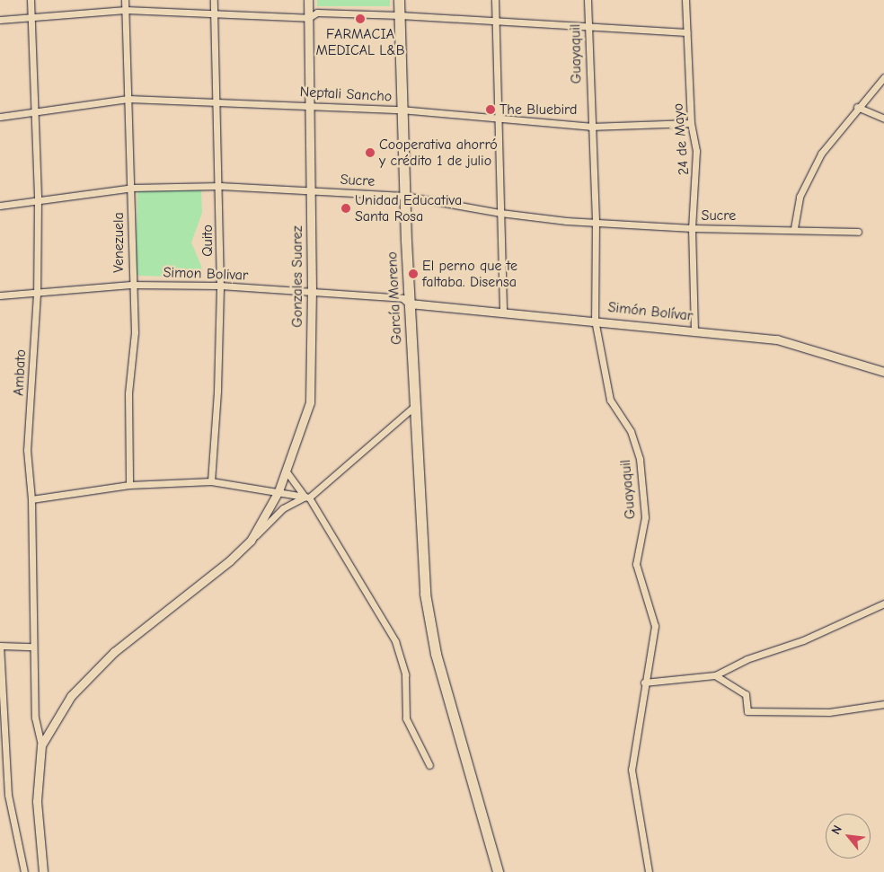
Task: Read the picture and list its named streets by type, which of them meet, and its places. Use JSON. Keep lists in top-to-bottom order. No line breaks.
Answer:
{"streets":{"highway":["García Moreno"],"street":["Guayaquil","Neptali Sancho","24 de Mayo","Sucre","Quito","Venezuela","Simon Bolivar","Gonzales Suarez","Simón Bolívar","Ambato"]},"crossings":[["Guayaquil","Neptali Sancho"],["Guayaquil","Sucre"],["Guayaquil","Simón Bolívar"],["Neptali Sancho","24 de Mayo"],["Neptali Sancho","Quito"],["Neptali Sancho","Venezuela"],["Neptali Sancho","Gonzales Suarez"],["Neptali Sancho","García Moreno"],["Neptali Sancho","Ambato"],["24 de Mayo","Sucre"],["24 de Mayo","Simón Bolívar"],["Sucre","Quito"],["Sucre","Venezuela"],["Sucre","Gonzales Suarez"],["Sucre","García Moreno"],["Sucre","Ambato"],["Quito","Simon Bolivar"],["Venezuela","Simon Bolivar"],["Simon Bolivar","Gonzales Suarez"],["Simon Bolivar","García Moreno"],["Simon Bolivar","Simón Bolívar"],["Simon Bolivar","Ambato"],["Gonzales Suarez","Ambato"],["García Moreno","Simón Bolívar"]],"places":["FARMACIA MEDICAL L&B","The Bluebird","Cooperativa ahorró y crédito 1 de julio","Unidad Educativa Santa Rosa","El perno que te faltaba. Disensa"],"north":"top left"}
